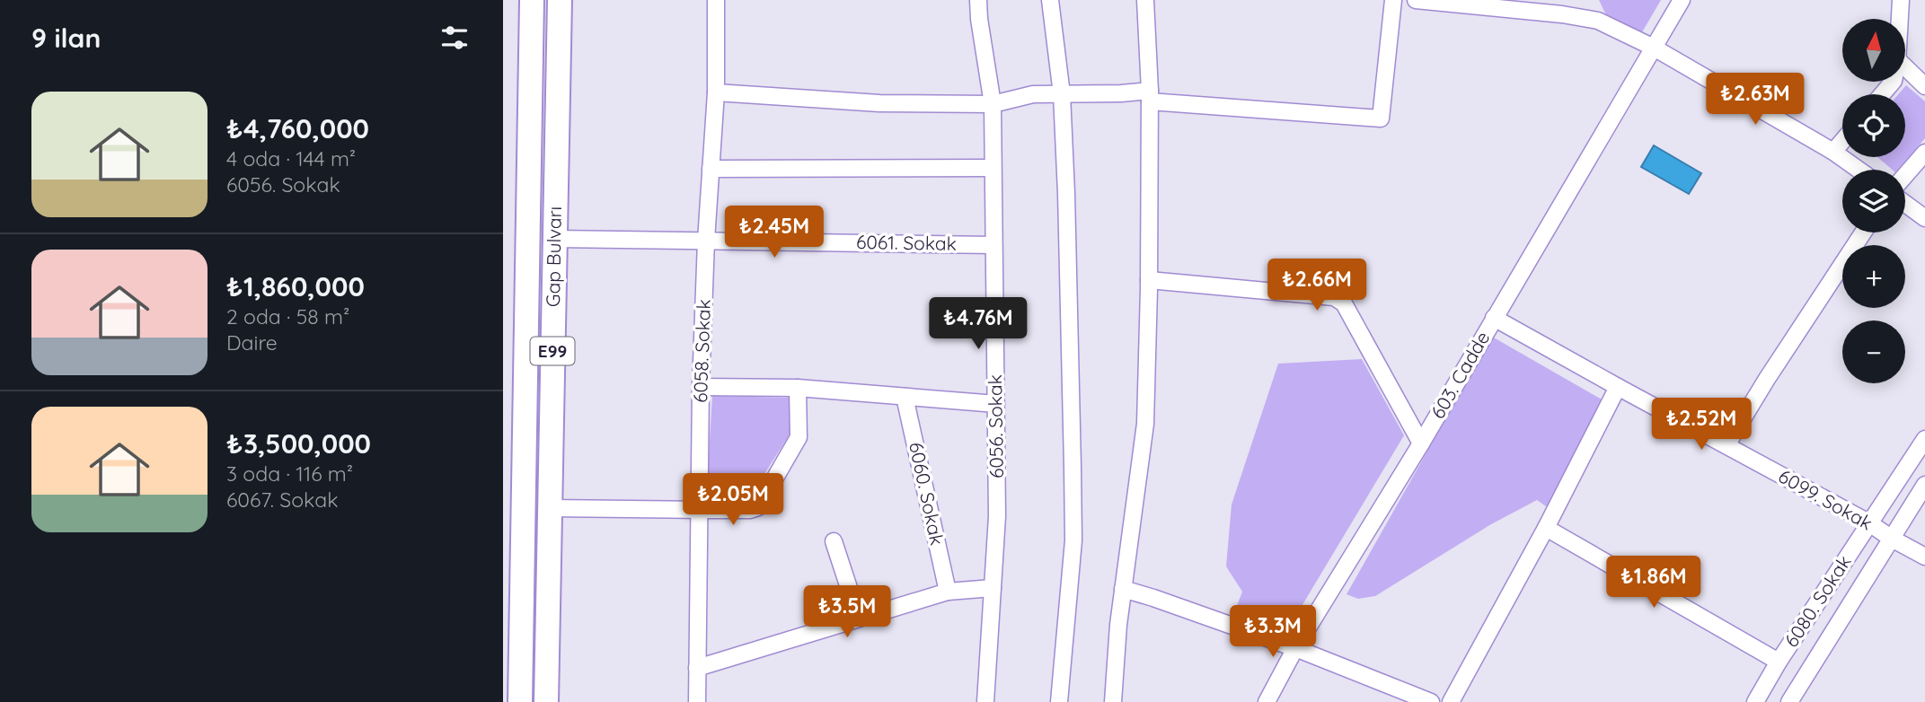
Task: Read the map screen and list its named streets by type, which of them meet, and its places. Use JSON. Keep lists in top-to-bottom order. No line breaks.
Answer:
{"streets":{"highway":["Gap Bulvarı","E99"],"street":["6061. Sokak","6058. Sokak","603. Cadde","6056. Sokak","6060. Sokak","6099. Sokak","6080. Sokak"]},"crossings":[["6061. Sokak","Gap Bulvarı"],["6061. Sokak","6058. Sokak"],["6061. Sokak","6056. Sokak"],["603. Cadde","6099. Sokak"],["6099. Sokak","6080. Sokak"]],"north":"top","page":{"heading":"9 ilan","map_buttons":["+","−"],"price":["₺2.63M","₺2.45M","₺2.66M","₺4.76M","₺2.52M","₺2.05M","₺1.86M","₺3.5M","₺3.3M"],"list":[{"name":"₺4,760,000","note":"4 oda · 144 m² · 6056. Sokak"},{"name":"₺1,860,000","note":"2 oda · 58 m² · Daire"},{"name":"₺3,500,000","note":"3 oda · 116 m² · 6067. Sokak"}]}}
